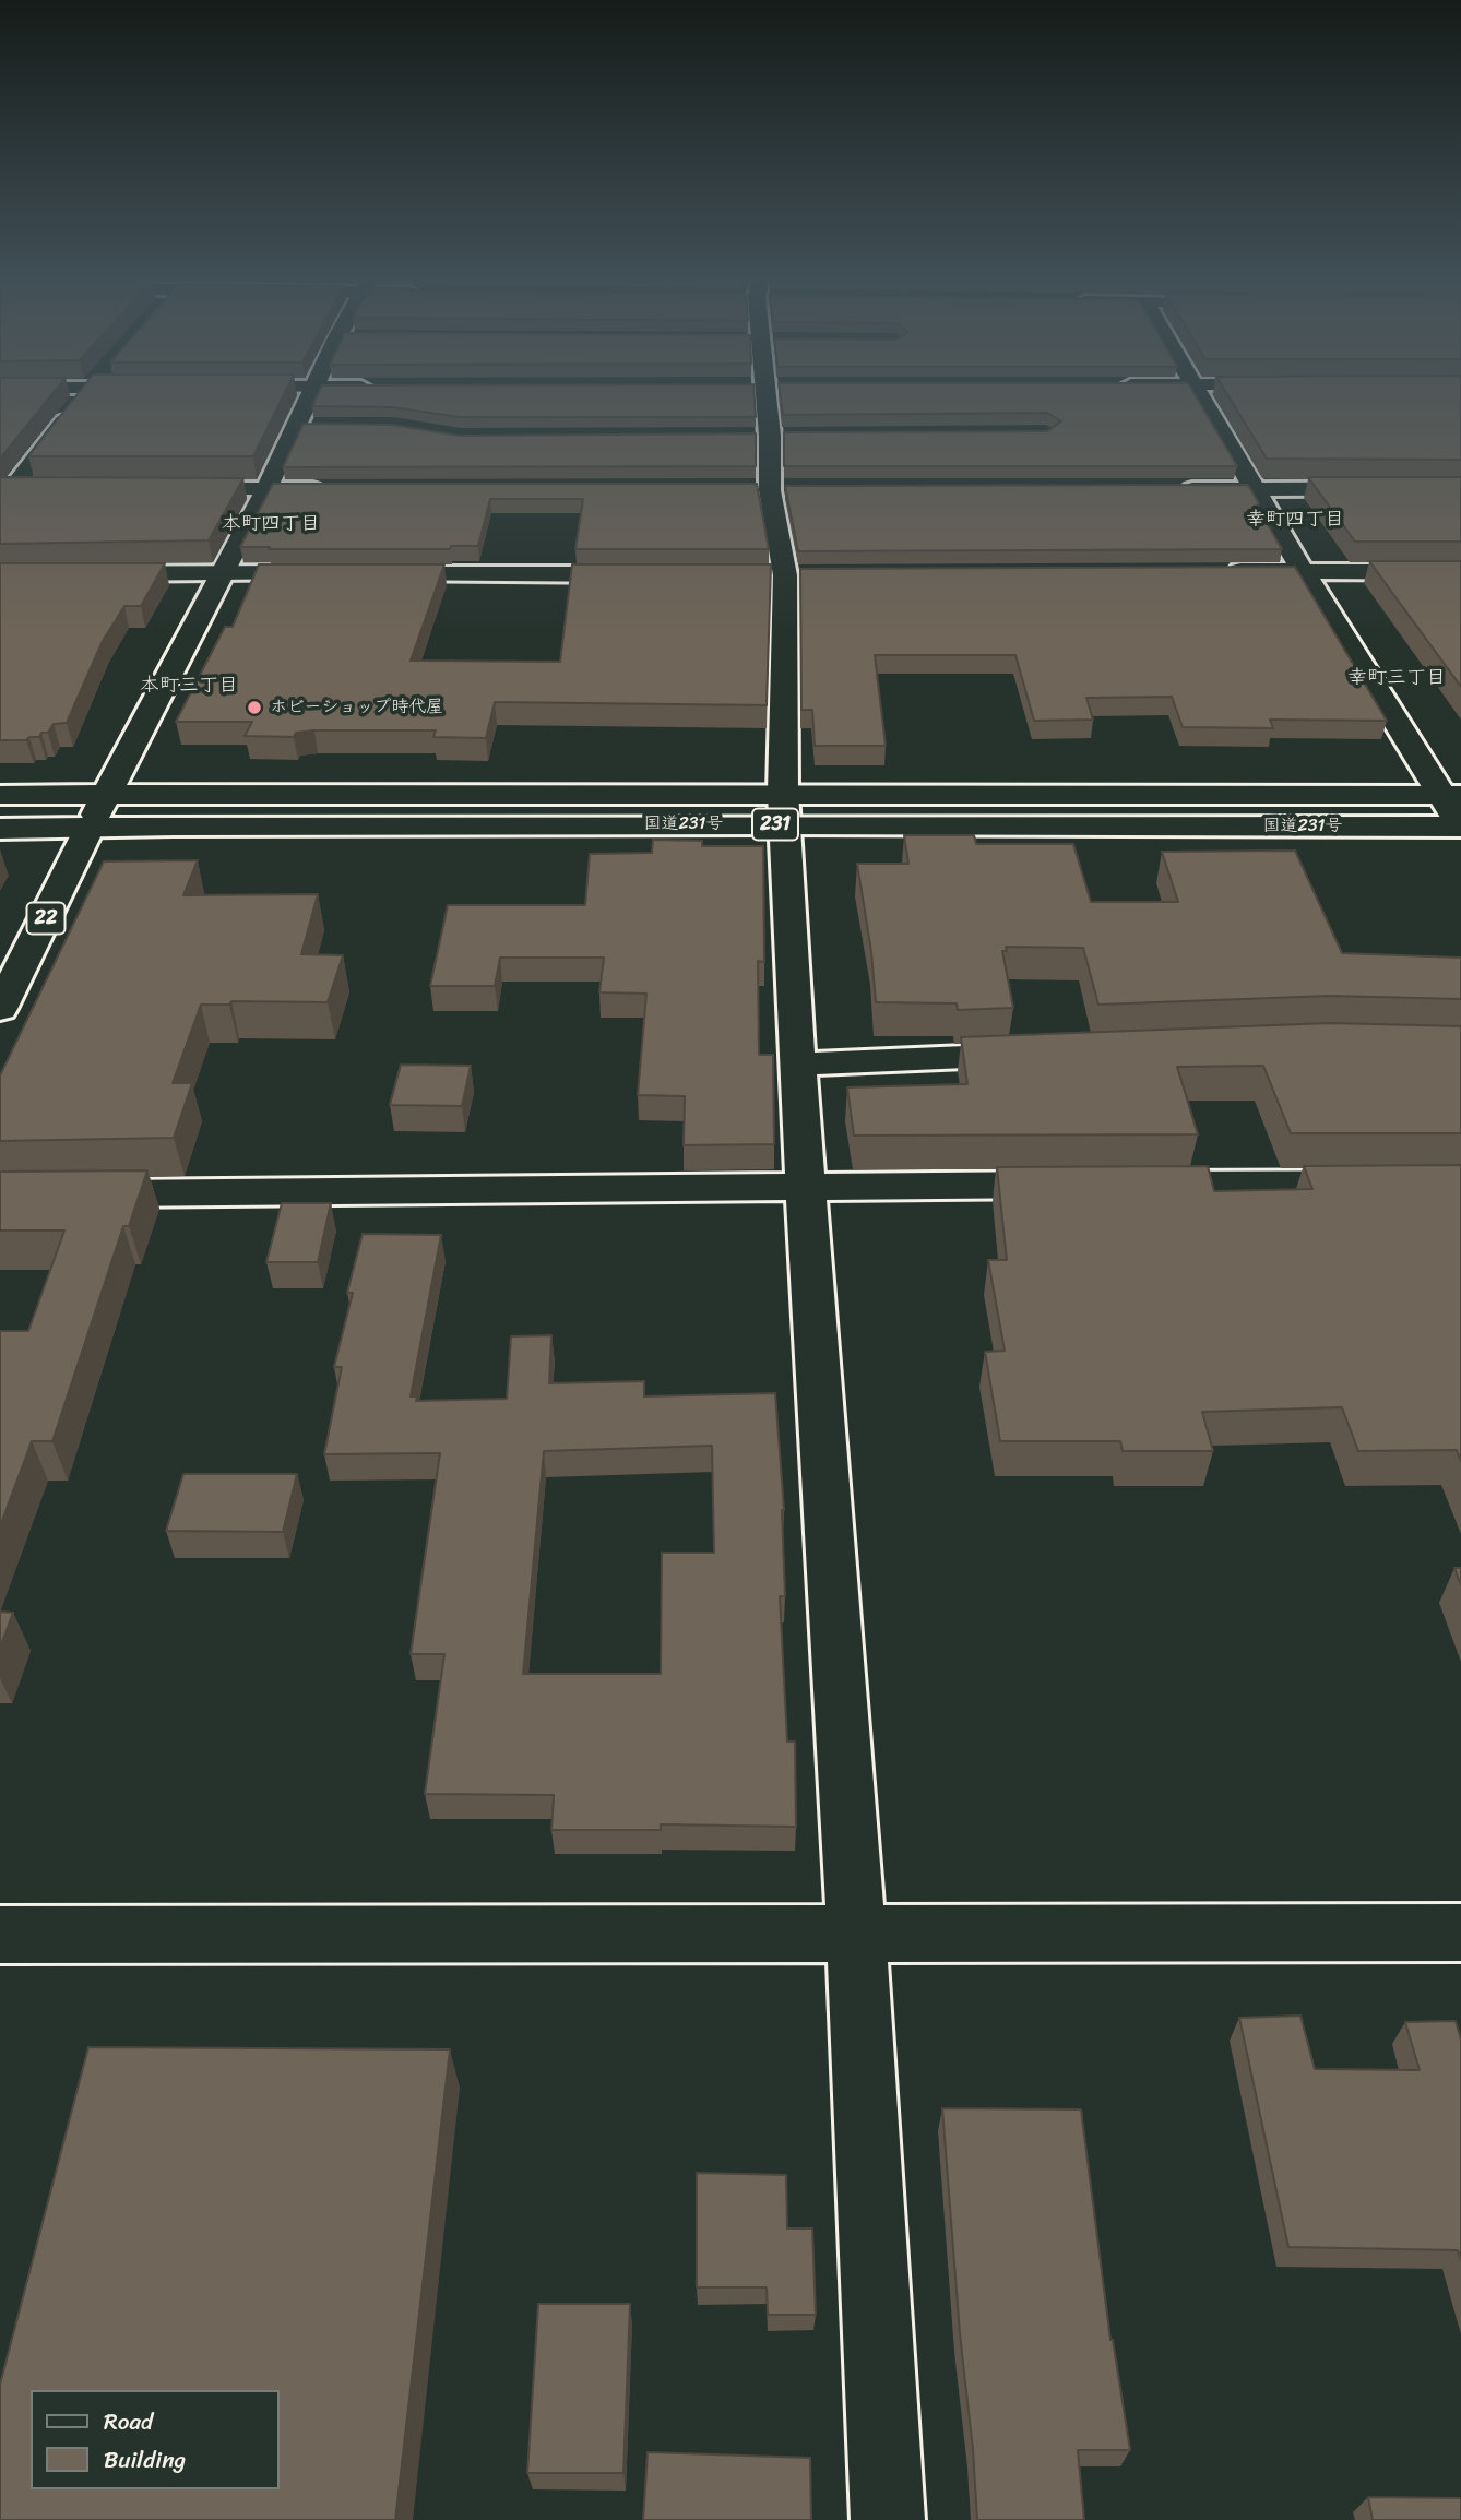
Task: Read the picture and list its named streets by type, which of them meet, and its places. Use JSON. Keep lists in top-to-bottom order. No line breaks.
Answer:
{"streets":{"main road":["国道231号","231","22"]},"crossings":[["国道231号","22"]],"districts":["幸町四丁目","本町四丁目","幸町三丁目","本町三丁目"],"places":["ホビーショップ時代屋"],"legend":["Road","Building"]}
